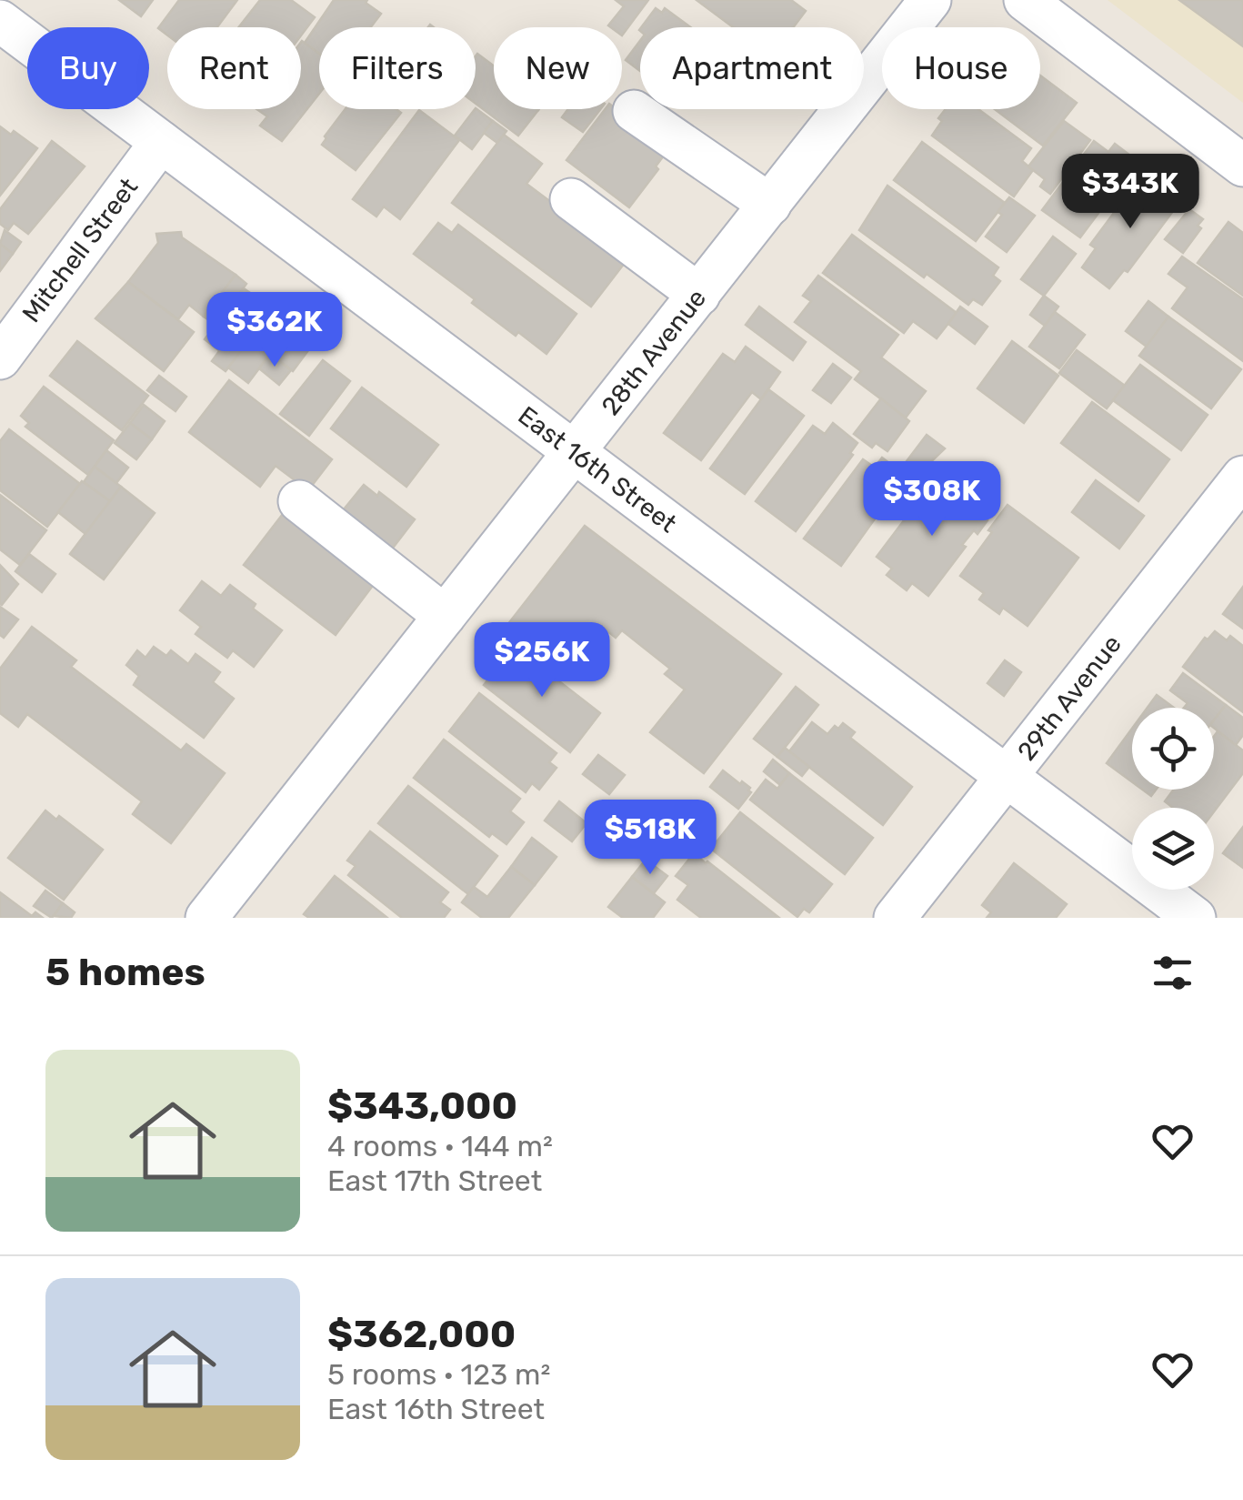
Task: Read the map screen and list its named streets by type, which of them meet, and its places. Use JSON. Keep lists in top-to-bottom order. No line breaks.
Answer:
{"streets":{"street":["Mitchell Street","28th Avenue","East 16th Street","29th Avenue"]},"crossings":[["Mitchell Street","East 16th Street"],["28th Avenue","East 16th Street"],["East 16th Street","29th Avenue"]],"page":{"chip":["Buy","Rent","Filters","New","Apartment","House"],"price":["$343K","$362K","$308K","$256K","$518K"],"heading":"5 homes","list":[{"name":"$343,000","note":"4 rooms · 144 m² · East 17th Street"},{"name":"$362,000","note":"5 rooms · 123 m² · East 16th Street"}]}}
